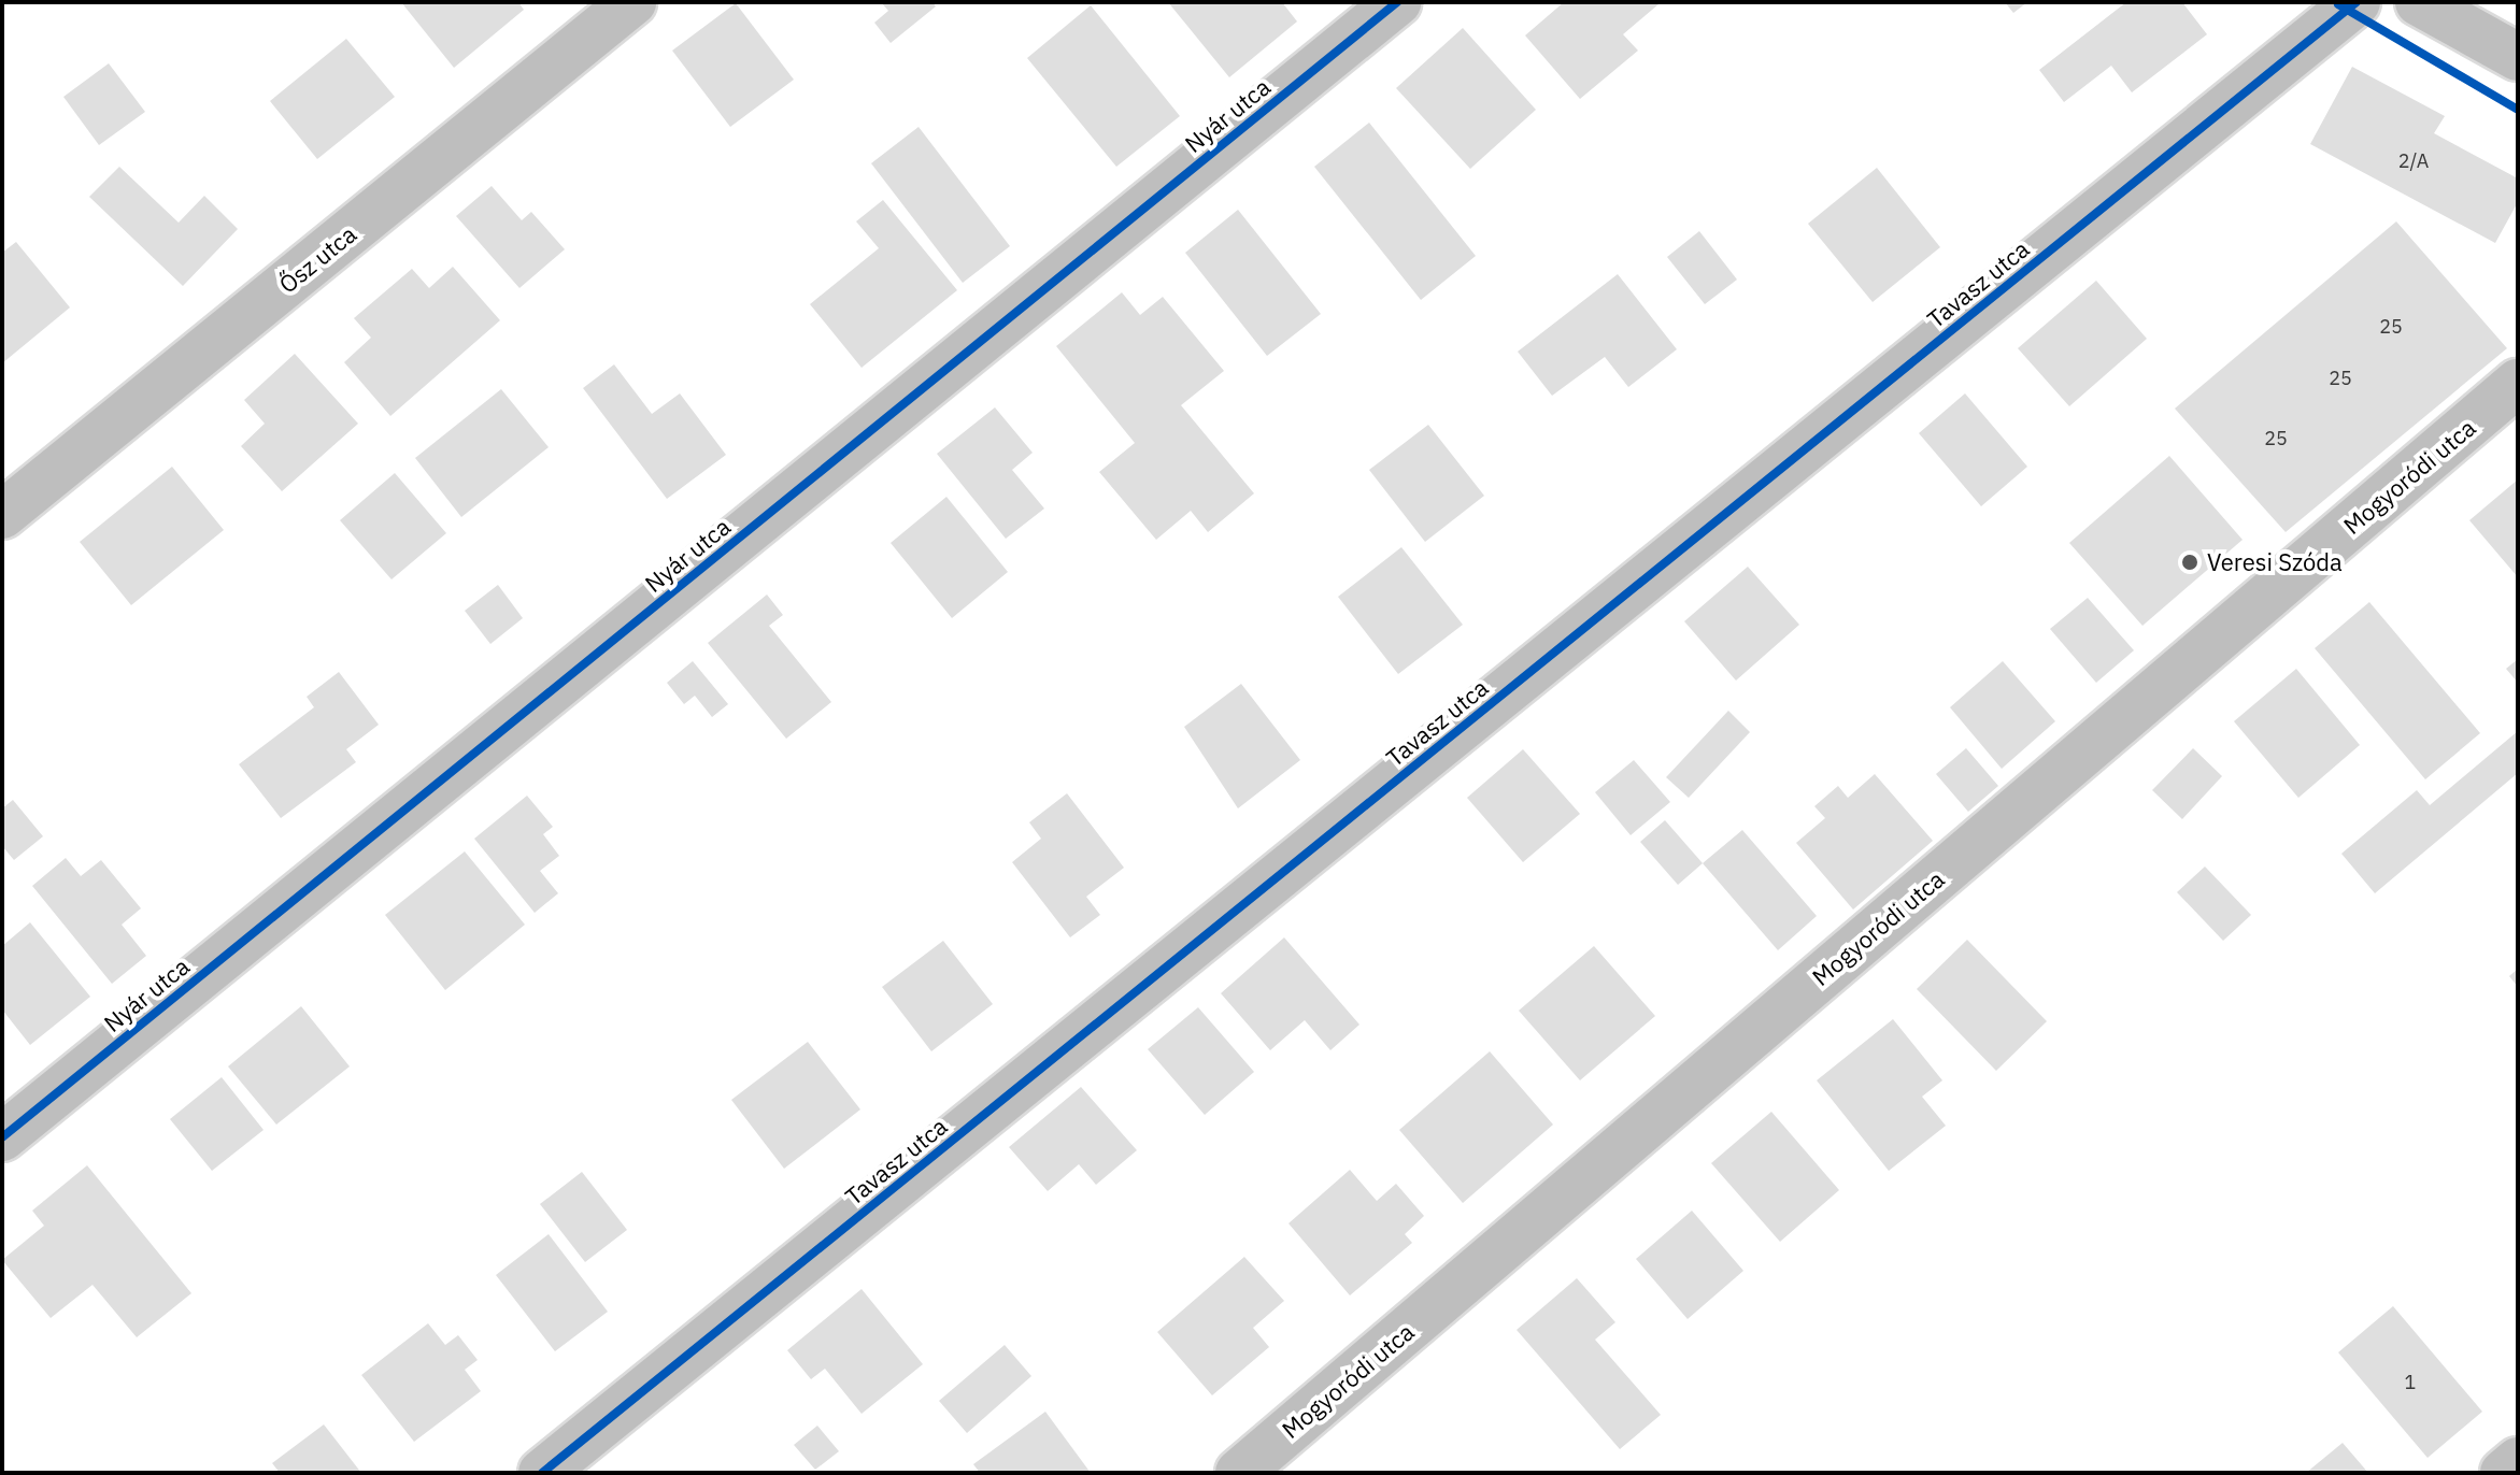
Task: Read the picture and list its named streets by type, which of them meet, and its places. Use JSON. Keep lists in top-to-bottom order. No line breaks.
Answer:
{"streets":{"street":["Nyár utca","Ősz utca","Tavasz utca","Mogyoródi utca"]},"places":["Veresi Szóda"],"house_numbers":["2/A","25","25","25","1"]}
